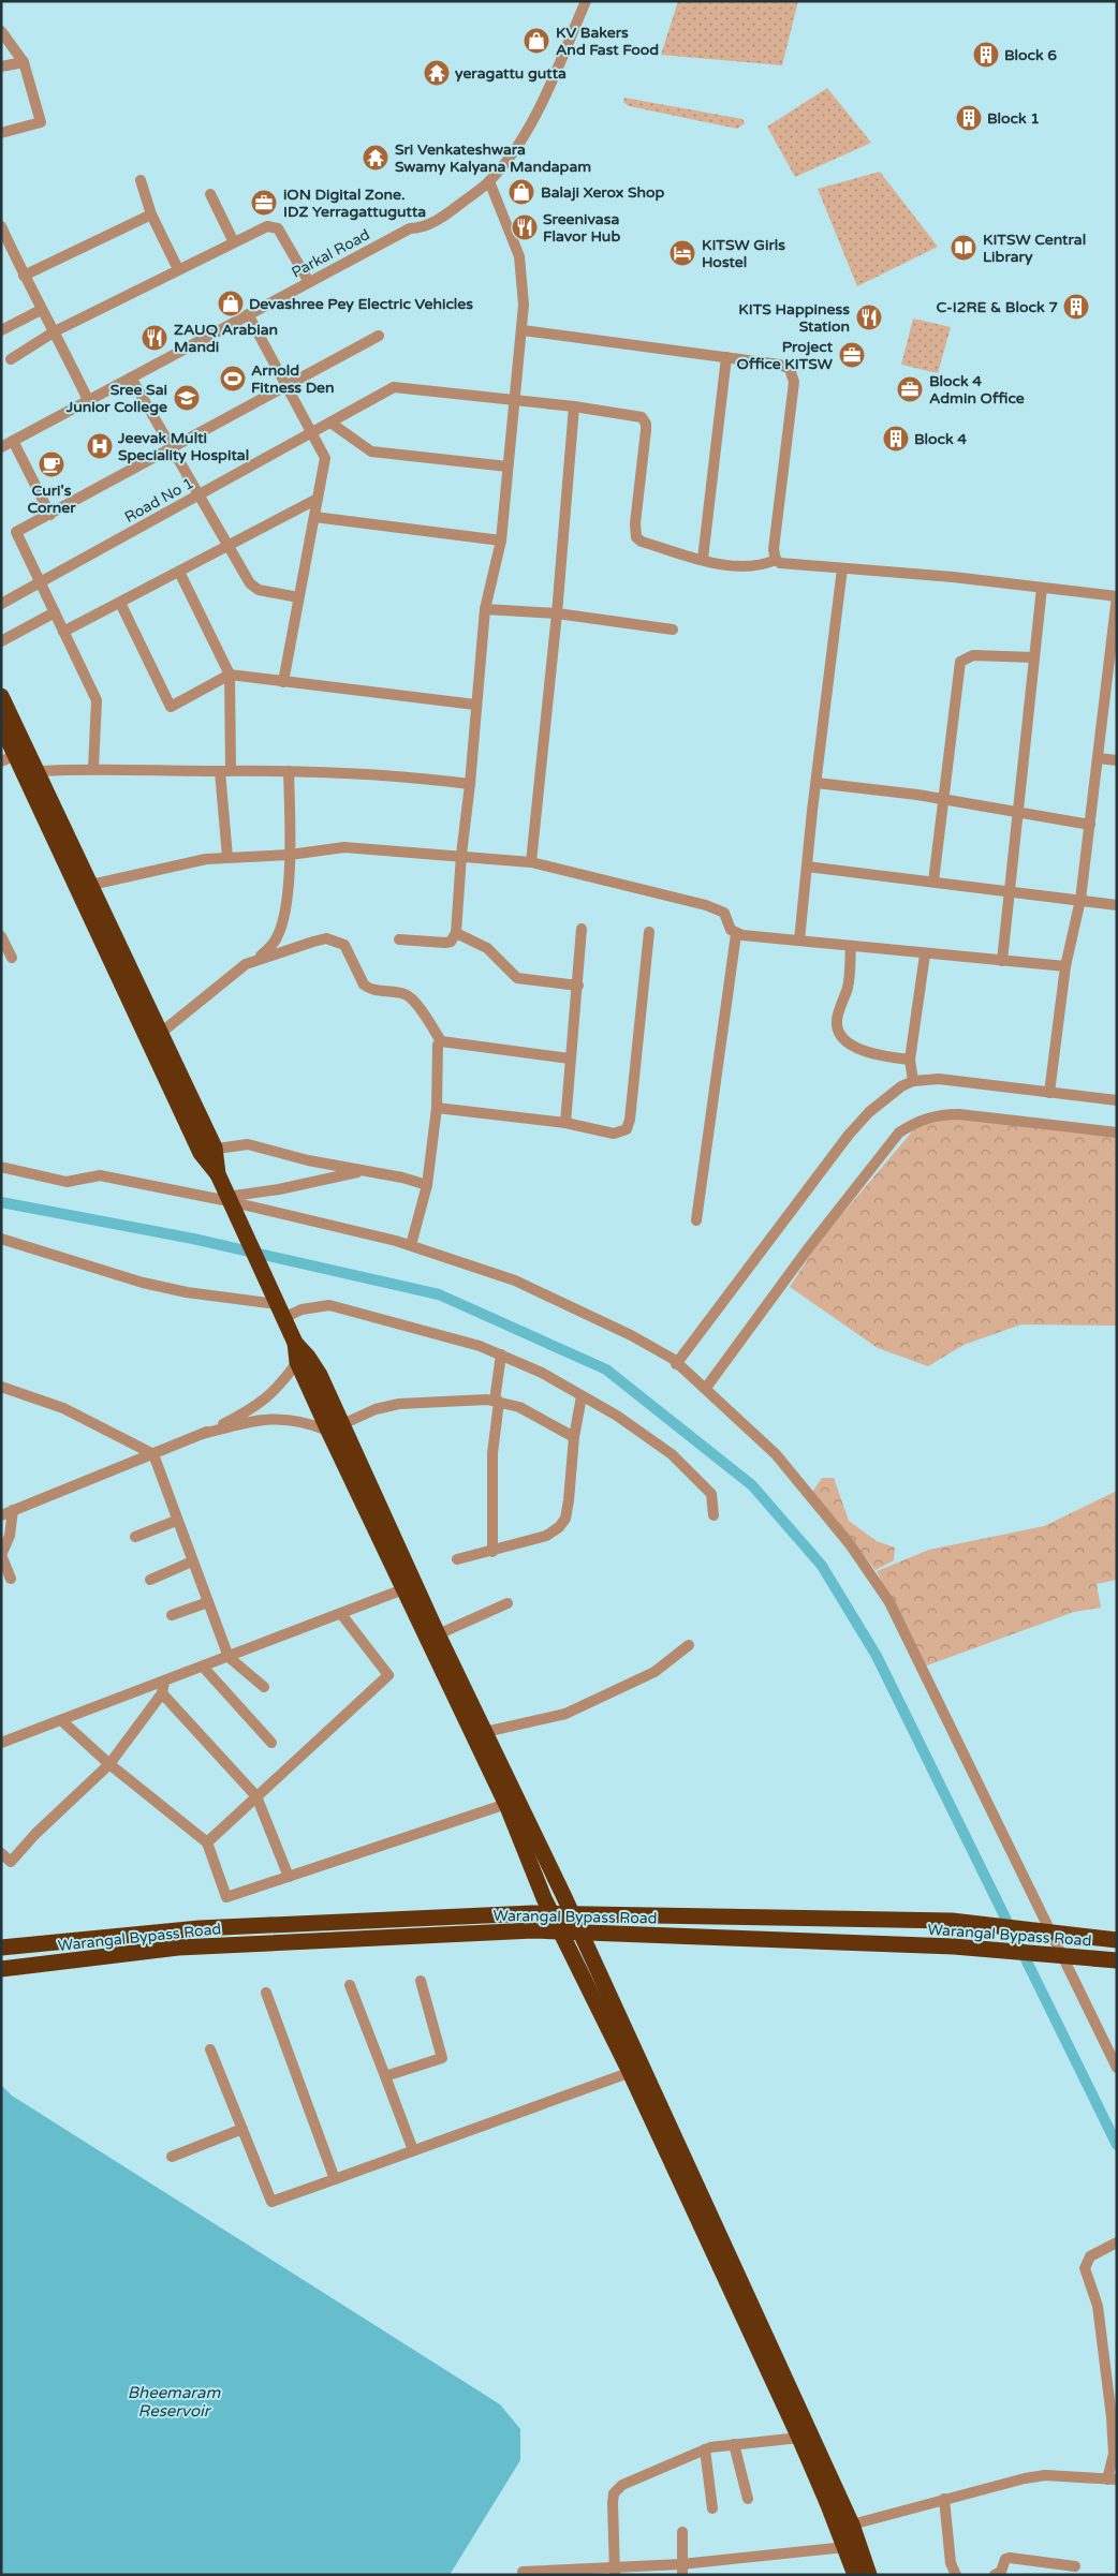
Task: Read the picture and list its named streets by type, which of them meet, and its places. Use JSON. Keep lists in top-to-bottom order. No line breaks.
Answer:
{"streets":{"highway":["Warangal Bypass Road"],"street":["Parkal Road","Road No 1"]},"water":["Bheemaram Reservoir"],"places":{"shop":["KV Bakers And Fast Food","Balaji Xerox Shop","Devashree Pey Electric Vehicles"],"building":["Block 6","Block 1","C-I2RE & Block 7","Block 4"],"temple":["yeragattu gutta","Sri Venkateshwara Swamy Kalyana Mandapam"],"office":["iON Digital Zone. IDZ Yerragattugutta","Project Office KITSW","Block 4 Admin Office"],"restaurant":["Sreenivasa Flavor Hub","KITS Happiness Station","ZAUQ Arabian Mandi"],"library":["KITSW Central Library"],"hotel":["KITSW Girls Hostel"],"sports":["Arnold Fitness Den"],"school or university":["Sree Sai Junior College"],"hospital":["Jeevak Multi Speciality Hospital"],"cafe":["Curi's Corner"]}}
